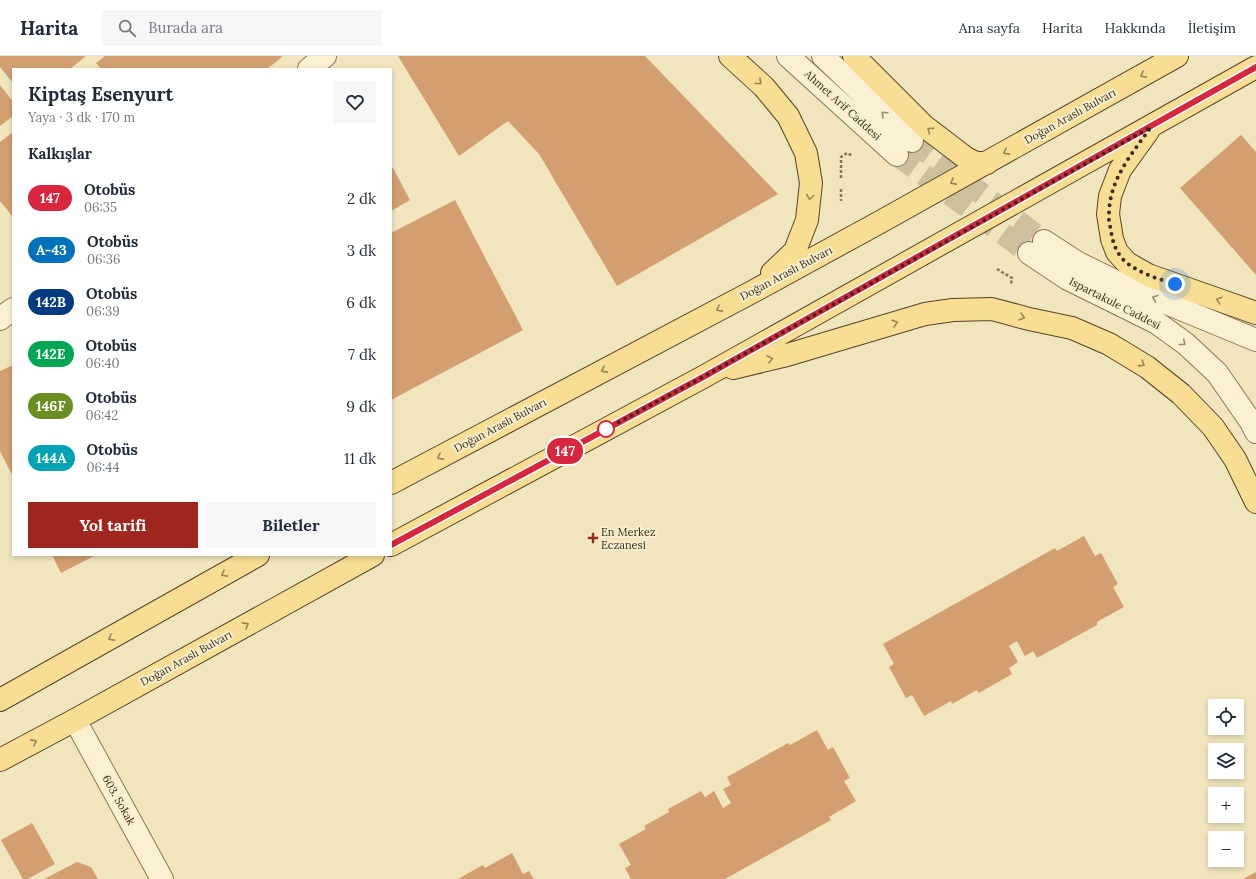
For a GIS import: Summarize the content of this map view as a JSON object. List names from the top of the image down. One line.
{"streets":{"main road":["Doğan Araslı Bulvarı"],"street":["Ahmet Arif Caddesi","Ispartakule Caddesi","603. Sokak"]},"crossings":[["Doğan Araslı Bulvarı","603. Sokak"]],"places":{"health":["En Merkez Eczanesi"]},"lines":["bus line 147"],"page":{"header":"Harita","search":"Burada ara","nav":["Ana sayfa","Harita","Hakkında","İletişim"],"on_map":"147","heading":[["Kiptaş Esenyurt","Yaya · 3 dk · 170 m"],"Kalkışlar"],"list":[{"mark":"147","name":"Otobüs","note":"06:35","value":"2 dk"},{"mark":"A-43","name":"Otobüs","note":"06:36","value":"3 dk"},{"mark":"142B","name":"Otobüs","note":"06:39","value":"6 dk"},{"mark":"142E","name":"Otobüs","note":"06:40","value":"7 dk"},{"mark":"146F","name":"Otobüs","note":"06:42","value":"9 dk"},{"mark":"144A","name":"Otobüs","note":"06:44","value":"11 dk"}],"buttons":["Yol tarifi","Biletler"],"map_buttons":["+","−"]}}
